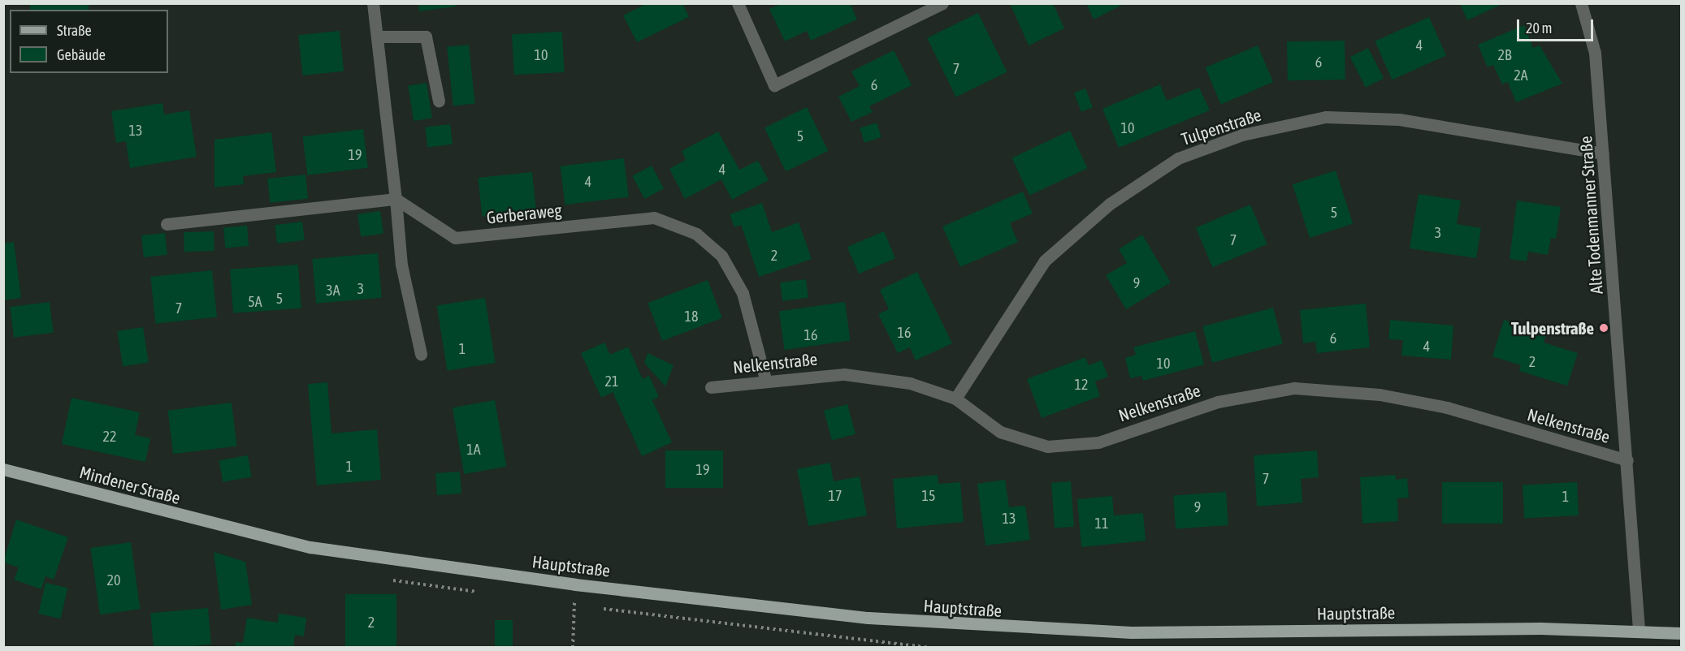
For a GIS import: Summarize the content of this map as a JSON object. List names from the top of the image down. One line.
{"streets":{"main road":["Mindener Straße","Hauptstraße"],"street":["Tulpenstraße","Gerberaweg","Alte Todenmanner Straße","Nelkenstraße"]},"crossings":[["Tulpenstraße","Alte Todenmanner Straße"],["Tulpenstraße","Nelkenstraße"],["Gerberaweg","Nelkenstraße"],["Alte Todenmanner Straße","Nelkenstraße"],["Alte Todenmanner Straße","Hauptstraße"],["Mindener Straße","Hauptstraße"]],"places":["Tulpenstraße"],"house_numbers":["4","10","2B","6","7","2A","6","10","13","5","19","4","4","5","3","7","2","9","3","3A","5","5A","7","18","16","16","6","4","1","2","10","21","12","22","1A","1","19","7","17","15","1","9","13","11","20","2"],"legend":["Straße","Gebäude"],"scale_bar":"20 m"}
